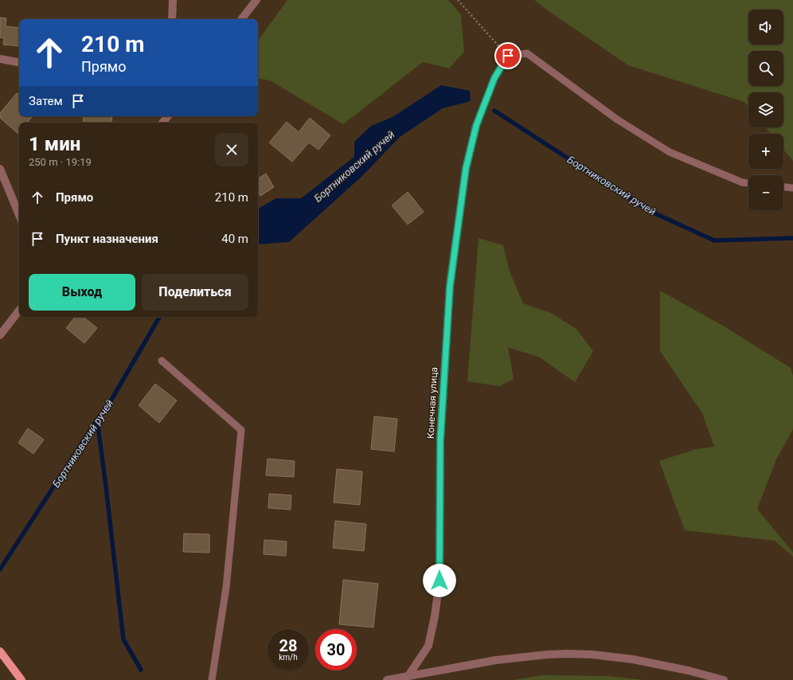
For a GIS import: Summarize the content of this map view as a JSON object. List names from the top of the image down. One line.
{"streets":{"street":["Конечная улица"]},"water":["Бортниковский ручей"],"page":{"map_buttons":["+","−"],"turn":["210 m","Прямо"],"then":"Затем","heading":["1 мин","250 m · 19:19"],"list":[{"name":"Прямо","value":"210 m"},{"name":"Пункт назначения","value":"40 m"}],"buttons":["Выход","Поделиться"],"speed":"28 km/h","limit":"30"}}
